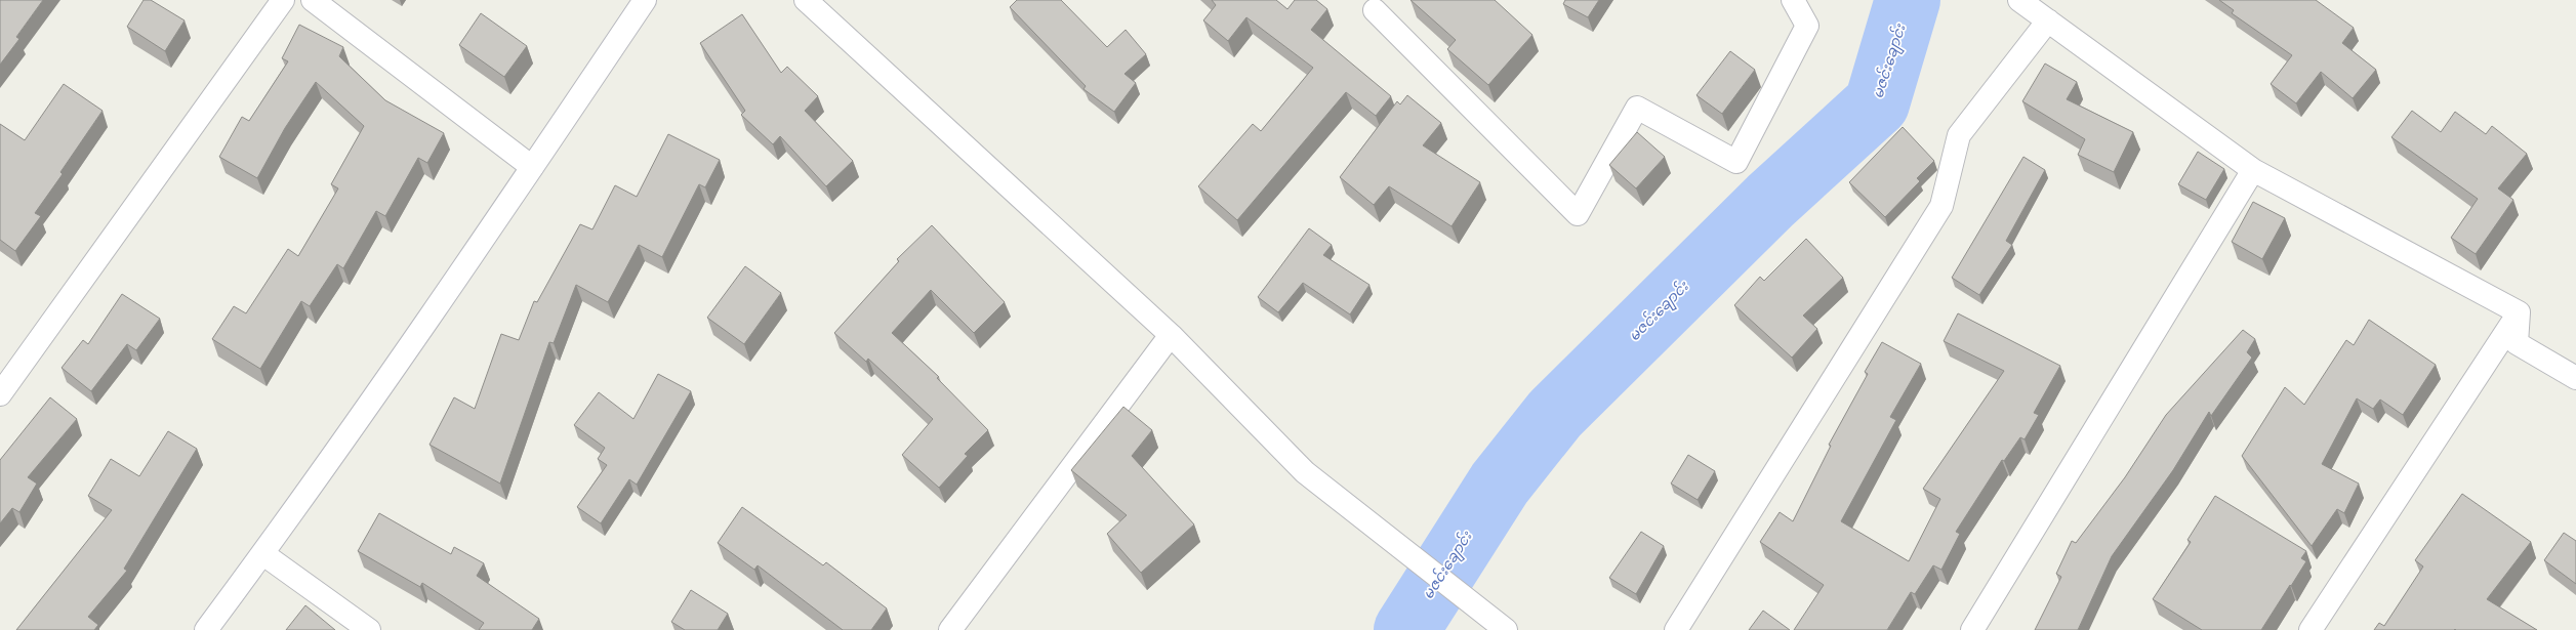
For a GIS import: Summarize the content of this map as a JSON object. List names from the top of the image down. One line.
{"water":["မဇင်းချောင်း"]}
